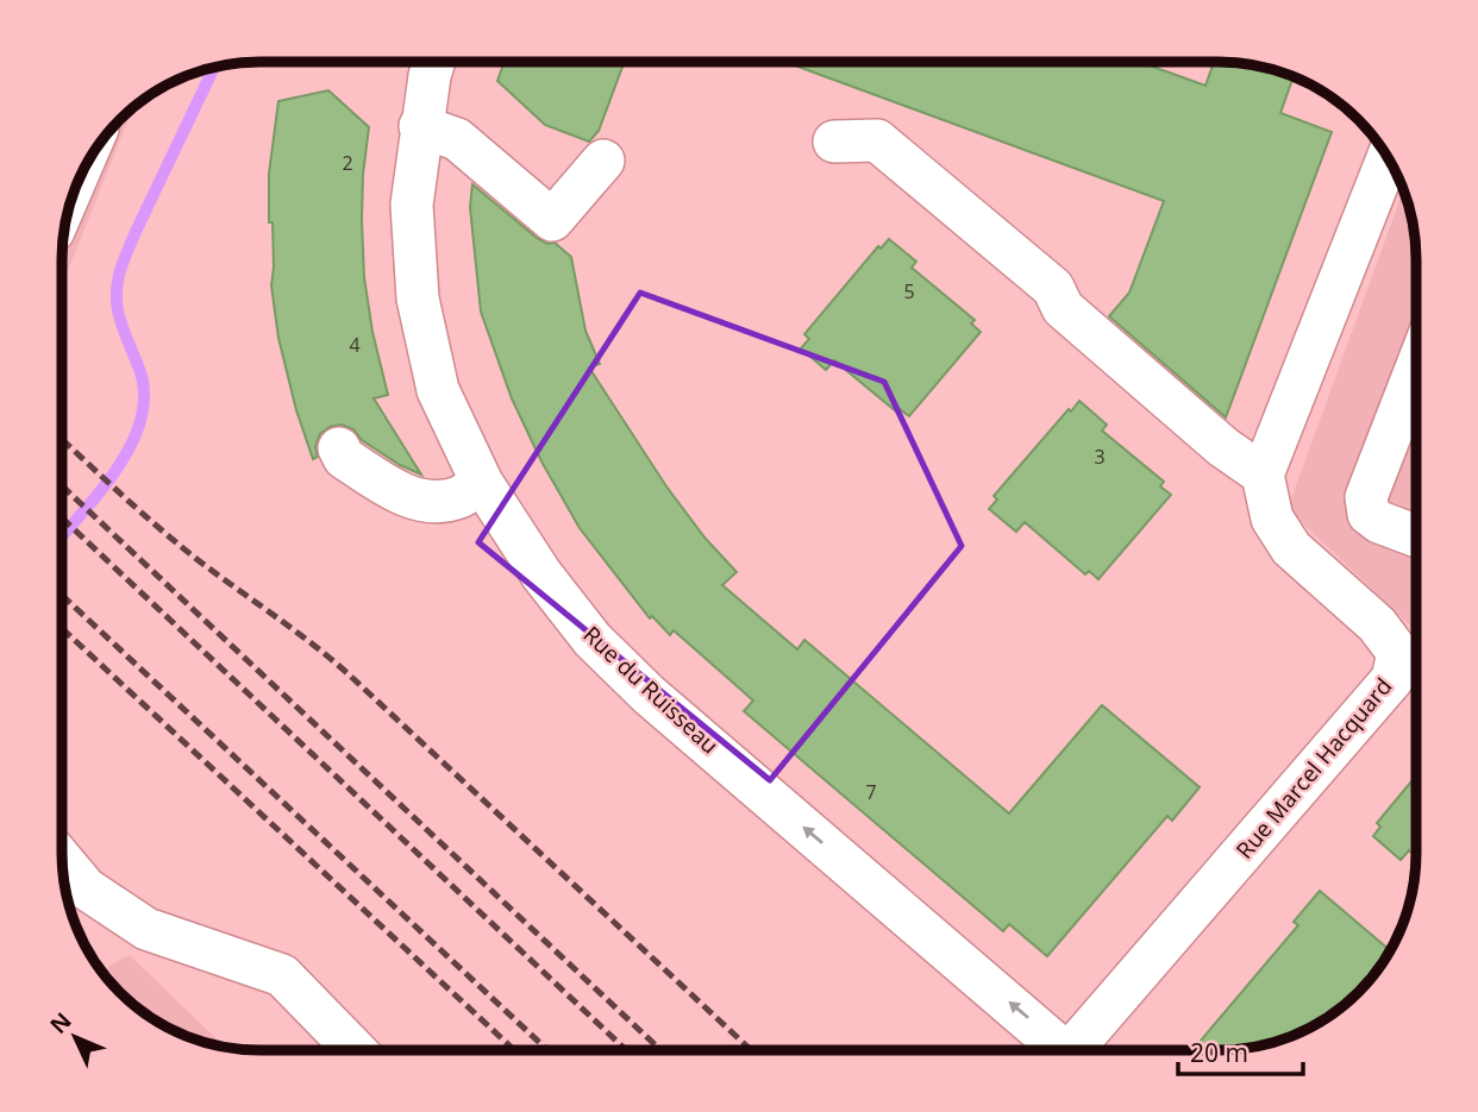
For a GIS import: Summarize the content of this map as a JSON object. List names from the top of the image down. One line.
{"streets":{"street":["Rue du Ruisseau","Rue Marcel Hacquard"]},"one_way":["Rue du Ruisseau"],"house_numbers":["2","5","4","3","7"],"scale_bar":"20 m","north":"top left"}
